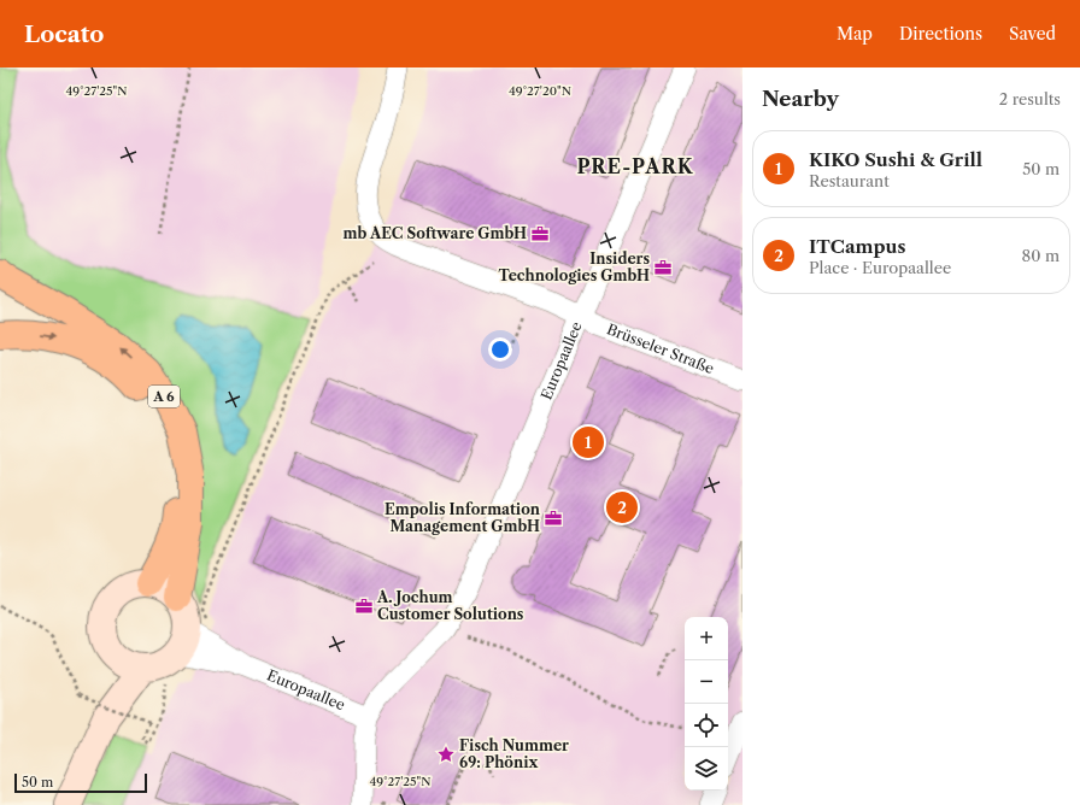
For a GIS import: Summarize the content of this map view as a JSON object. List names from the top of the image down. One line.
{"streets":{"highway":["A 6"],"street":["Brüsseler Straße","Europaallee"]},"crossings":[["Brüsseler Straße","Europaallee"],["Europaallee","A 6"]],"districts":["PRE-PARK"],"places":{"office":["mb AEC Software GmbH","Insiders Technologies GmbH","Empolis Information Management GmbH","A. Jochum Customer Solutions"],"place":["Fisch Nummer 69: Phönix"]},"scale_bar":"50 m","page":{"header":"Locato","nav":["Map","Directions","Saved"],"heading":["Nearby","2 results"],"list":[{"mark":"1","name":"KIKO Sushi & Grill","note":"Restaurant","value":"50 m"},{"mark":"2","name":"ITCampus","note":"Place · Europaallee","value":"80 m"}],"pins":["1","2"],"map_buttons":["+","−"],"scale":"50 m"},"coordinates":["49°27'25\"N","49°27'20\"N"]}
